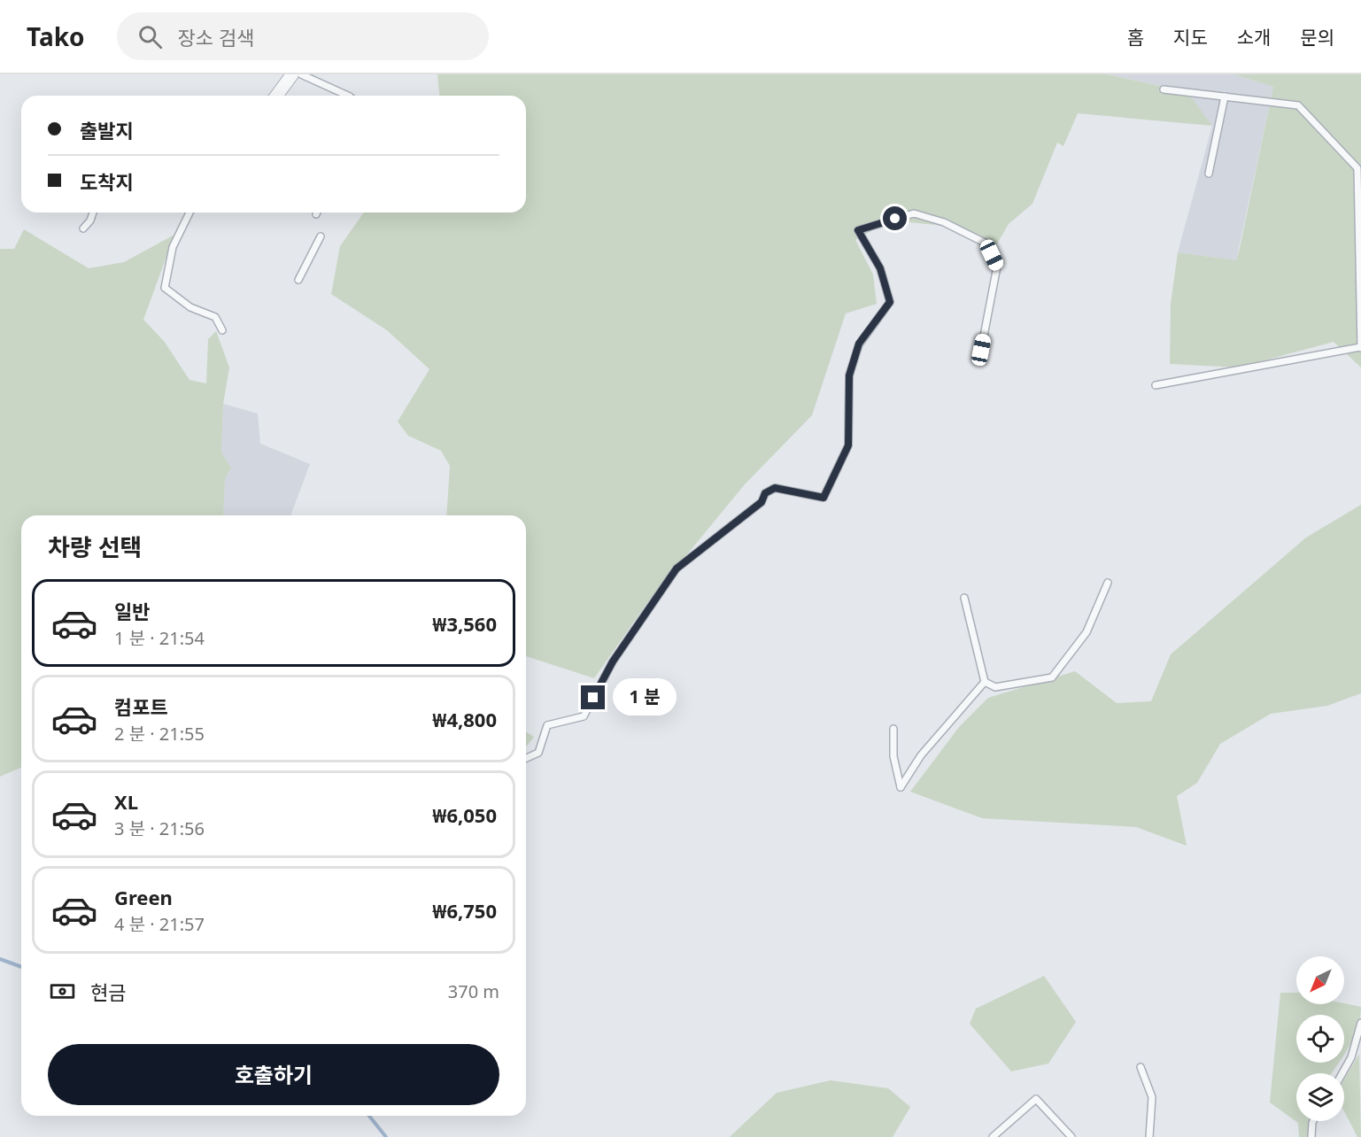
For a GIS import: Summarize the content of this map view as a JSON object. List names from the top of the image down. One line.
{"north":"bottom left","page":{"header":"Tako","search":"장소 검색","nav":["홈","지도","소개","문의"],"banner":["출발지","도착지"],"heading":"차량 선택","list":[{"name":"일반","note":"1 분 · 21:54","value":"₩3,560"},{"name":"컴포트","note":"2 분 · 21:55","value":"₩4,800"},{"name":"XL","note":"3 분 · 21:56","value":"₩6,050"},{"name":"Green","note":"4 분 · 21:57","value":"₩6,750"}],"bubble":"1 분","pay":["현금","370 m"],"buttons":"호출하기"}}
